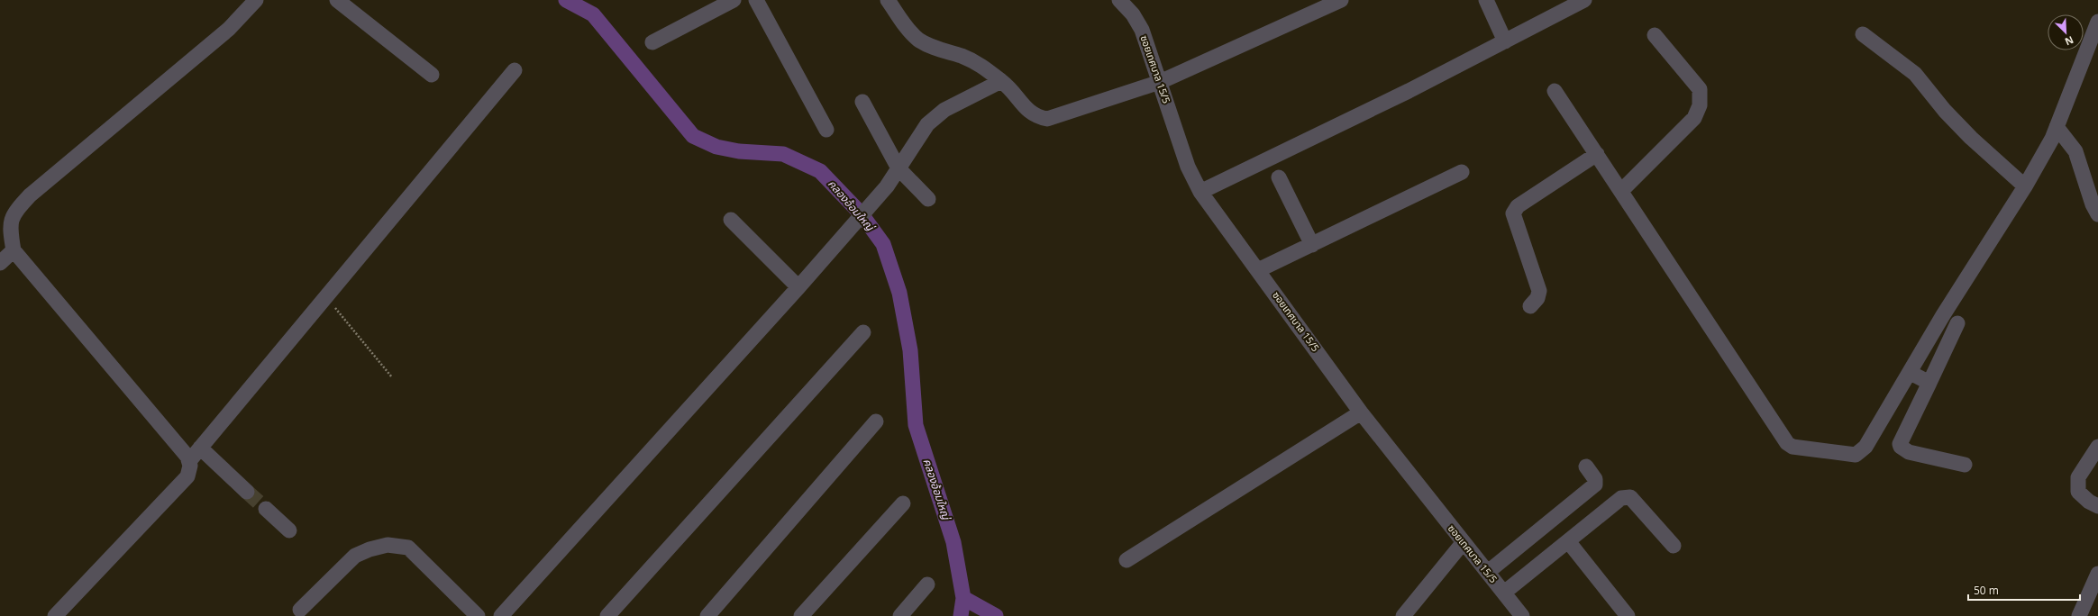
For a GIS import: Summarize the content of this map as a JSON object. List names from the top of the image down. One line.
{"streets":{"street":["ซอยเทศบาล 15/5"]},"water":["คลองอ้อมใหญ่"],"scale_bar":"50 m","north":"bottom right"}
